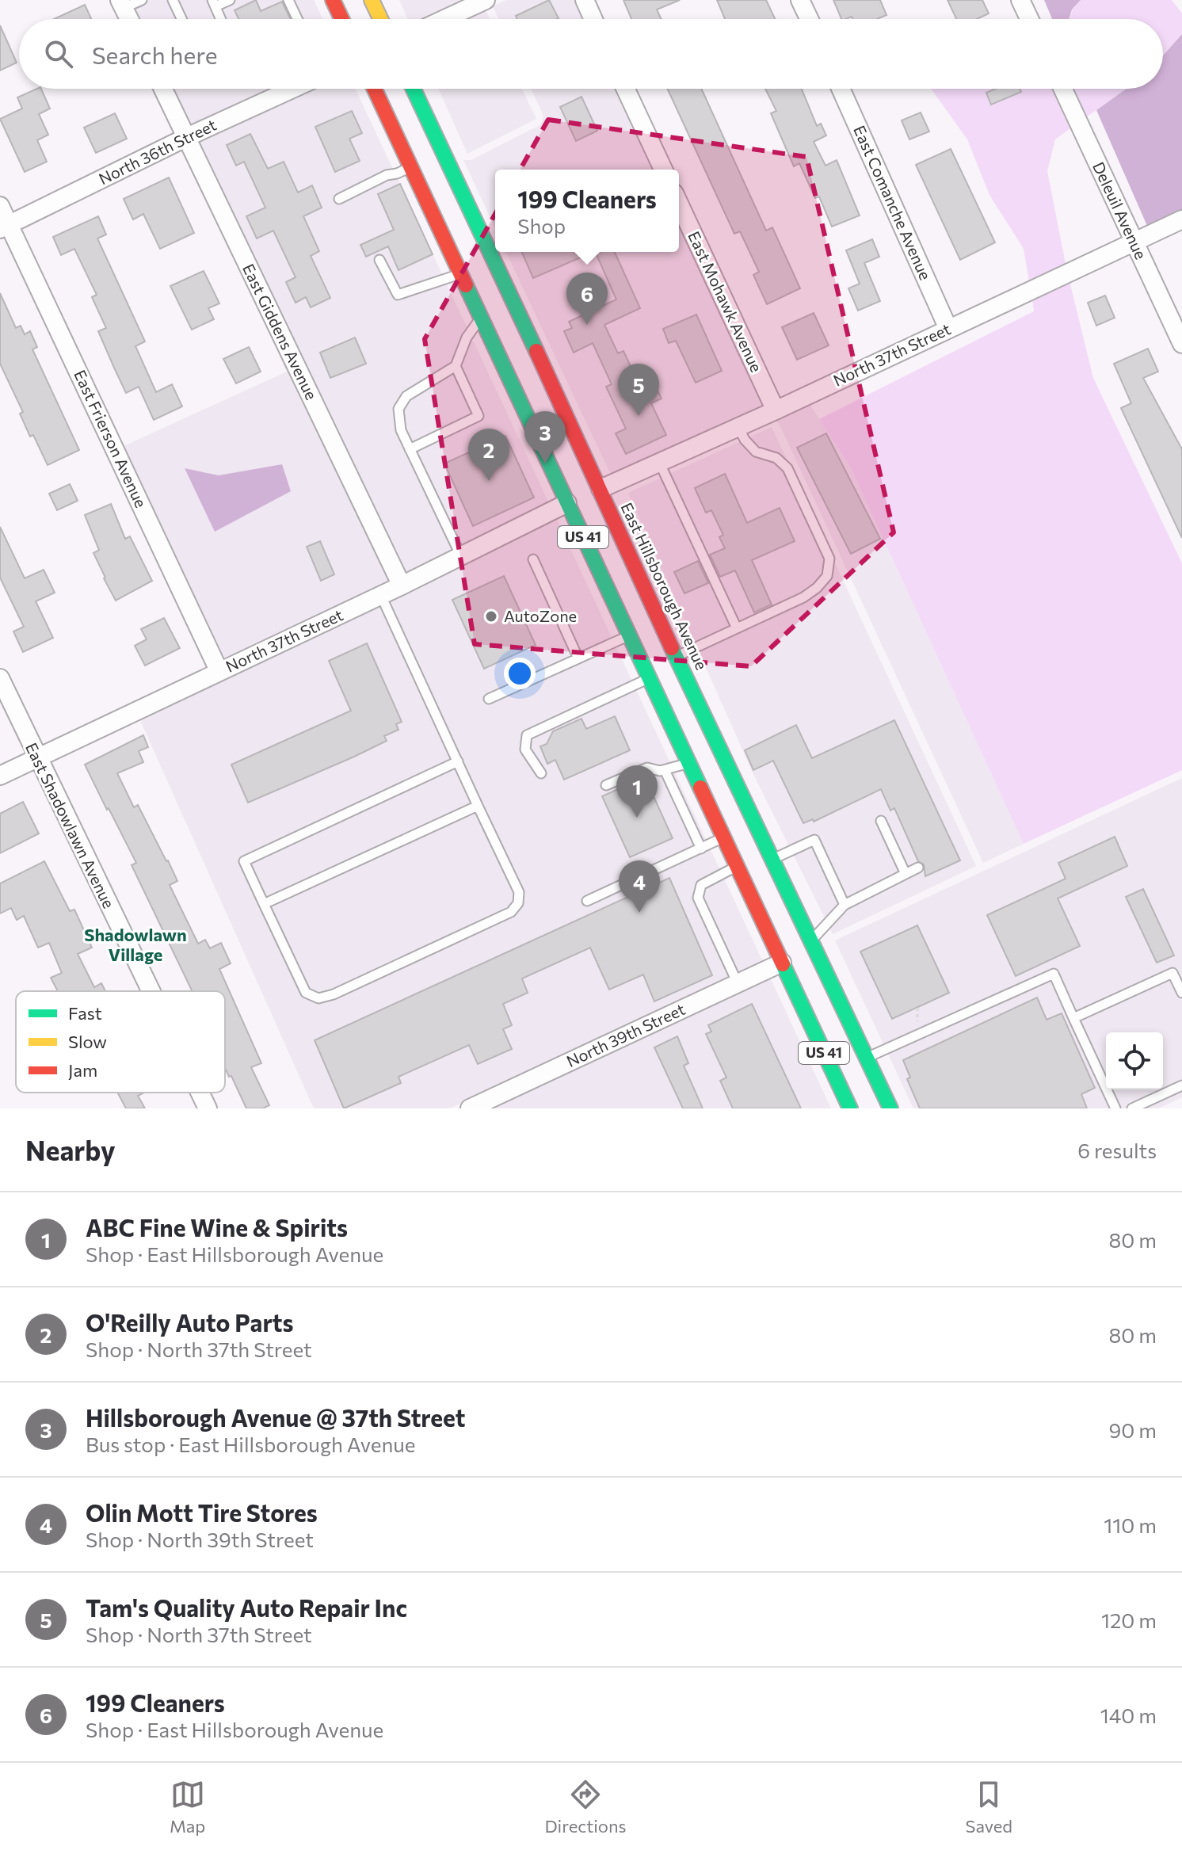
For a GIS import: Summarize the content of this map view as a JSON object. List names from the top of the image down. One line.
{"streets":{"main road":["US 41","East Hillsborough Avenue"],"street":["North 36th Street","East Comanche Avenue","Deleuil Avenue","East Mohawk Avenue","East Giddens Avenue","North 37th Street","East Frierson Avenue","East Shadowlawn Avenue","North 39th Street"]},"crossings":[["North 36th Street","East Giddens Avenue"],["North 36th Street","East Frierson Avenue"],["East Comanche Avenue","North 37th Street"],["Deleuil Avenue","North 37th Street"],["East Mohawk Avenue","North 37th Street"],["East Giddens Avenue","North 37th Street"],["North 37th Street","East Frierson Avenue"],["North 37th Street","US 41"],["North 37th Street","East Hillsborough Avenue"],["North 37th Street","East Shadowlawn Avenue"],["US 41","North 39th Street"]],"districts":["Shadowlawn Village"],"places":["AutoZone"],"legend":["Fast","Slow","Jam"],"page":{"search":"Search here","popup":["199 Cleaners","Shop"],"pins":["6","5","3","2","1","4"],"heading":["Nearby","6 results"],"list":[{"mark":"1","name":"ABC Fine Wine & Spirits","note":"Shop · East Hillsborough Avenue","value":"80 m"},{"mark":"2","name":"O'Reilly Auto Parts","note":"Shop · North 37th Street","value":"80 m"},{"mark":"3","name":"Hillsborough Avenue @ 37th Street","note":"Bus stop · East Hillsborough Avenue","value":"90 m"},{"mark":"4","name":"Olin Mott Tire Stores","note":"Shop · North 39th Street","value":"110 m"},{"mark":"5","name":"Tam's Quality Auto Repair Inc","note":"Shop · North 37th Street","value":"120 m"},{"mark":"6","name":"199 Cleaners","note":"Shop · East Hillsborough Avenue","value":"140 m"}],"nav":["Map","Directions","Saved"]}}
